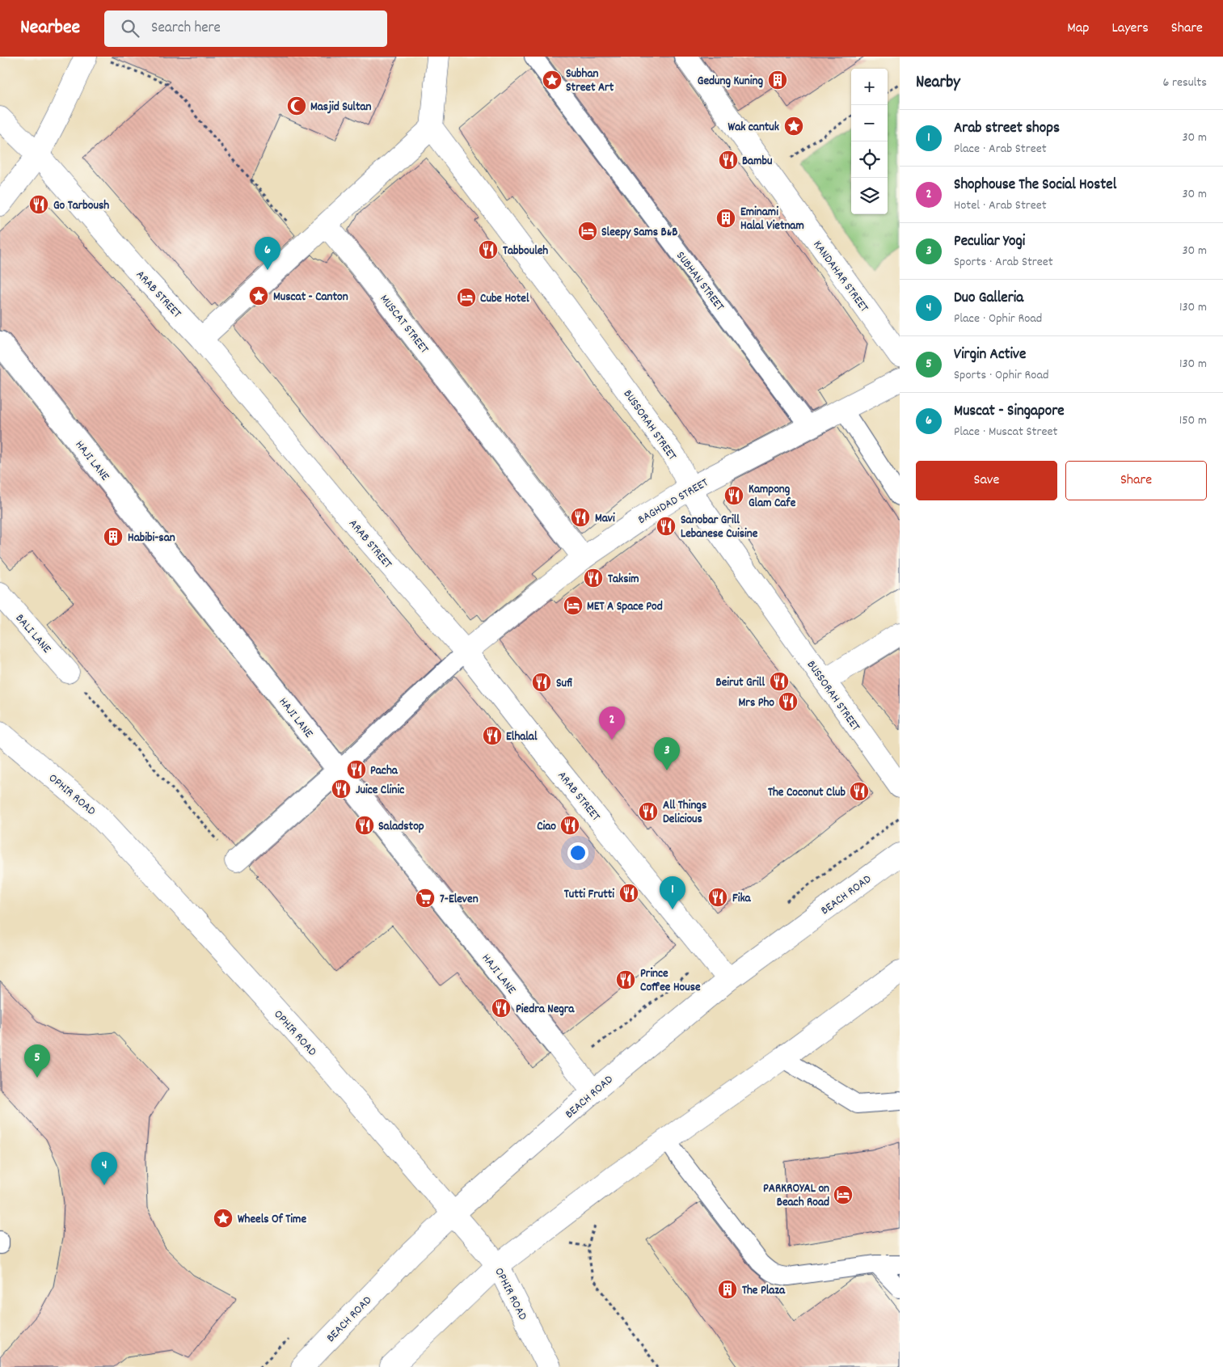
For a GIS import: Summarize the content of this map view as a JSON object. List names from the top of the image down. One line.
{"streets":{"main road":["KANDAHAR STREET","ARAB STREET","MUSCAT STREET","BUSSORAH STREET","HAJI LANE","BAGHDAD STREET","BALI LANE","OPHIR ROAD","BEACH ROAD"],"lane":["SUBHAN STREET"]},"crossings":[["SUBHAN STREET","BAGHDAD STREET"],["ARAB STREET","BAGHDAD STREET"],["ARAB STREET","BEACH ROAD"],["MUSCAT STREET","BAGHDAD STREET"],["BUSSORAH STREET","BAGHDAD STREET"],["HAJI LANE","BEACH ROAD"],["OPHIR ROAD","BEACH ROAD"]],"places":{"place":["Subhan Street Art","Wak cantuk","Muscat - Canton","Wheels Of Time"],"building":["Gedung Kuning","Eminami Halal Vietnam","Habibi-san","The Plaza"],"mosque":["Masjid Sultan"],"restaurant":["Bambu","Go Tarboush","Tabbouleh","Kampong Glam Cafe","Mavi","Sanobar Grill Lebanese Cuisine","Taksim","Beirut Grill","Sufi","Mrs Pho","Elhalal","Pacha","Juice Clinic","The Coconut Club","All Things Delicious","Saladstop","Ciao","Tutti Frutti","Fika","Prince Coffee House","Piedra Negra"],"hotel":["Sleepy Sams B&B","Cube Hotel","MET A Space Pod","PARKROYAL on Beach Road"],"supermarket":["7-Eleven"]},"page":{"header":"Nearbee","search":"Search here","nav":["Map","Layers","Share"],"heading":["Nearby","6 results"],"map_buttons":["+","−"],"list":[{"mark":"1","name":"Arab street shops","note":"Place · Arab Street","value":"30 m"},{"mark":"2","name":"Shophouse The Social Hostel","note":"Hotel · Arab Street","value":"30 m"},{"mark":"3","name":"Peculiar Yogi","note":"Sports · Arab Street","value":"30 m"},{"mark":"4","name":"Duo Galleria","note":"Place · Ophir Road","value":"130 m"},{"mark":"5","name":"Virgin Active","note":"Sports · Ophir Road","value":"130 m"},{"mark":"6","name":"Muscat - Singapore","note":"Place · Muscat Street","value":"150 m"}],"pins":["6","2","3","1","5","4"],"buttons":["Save","Share"]}}
